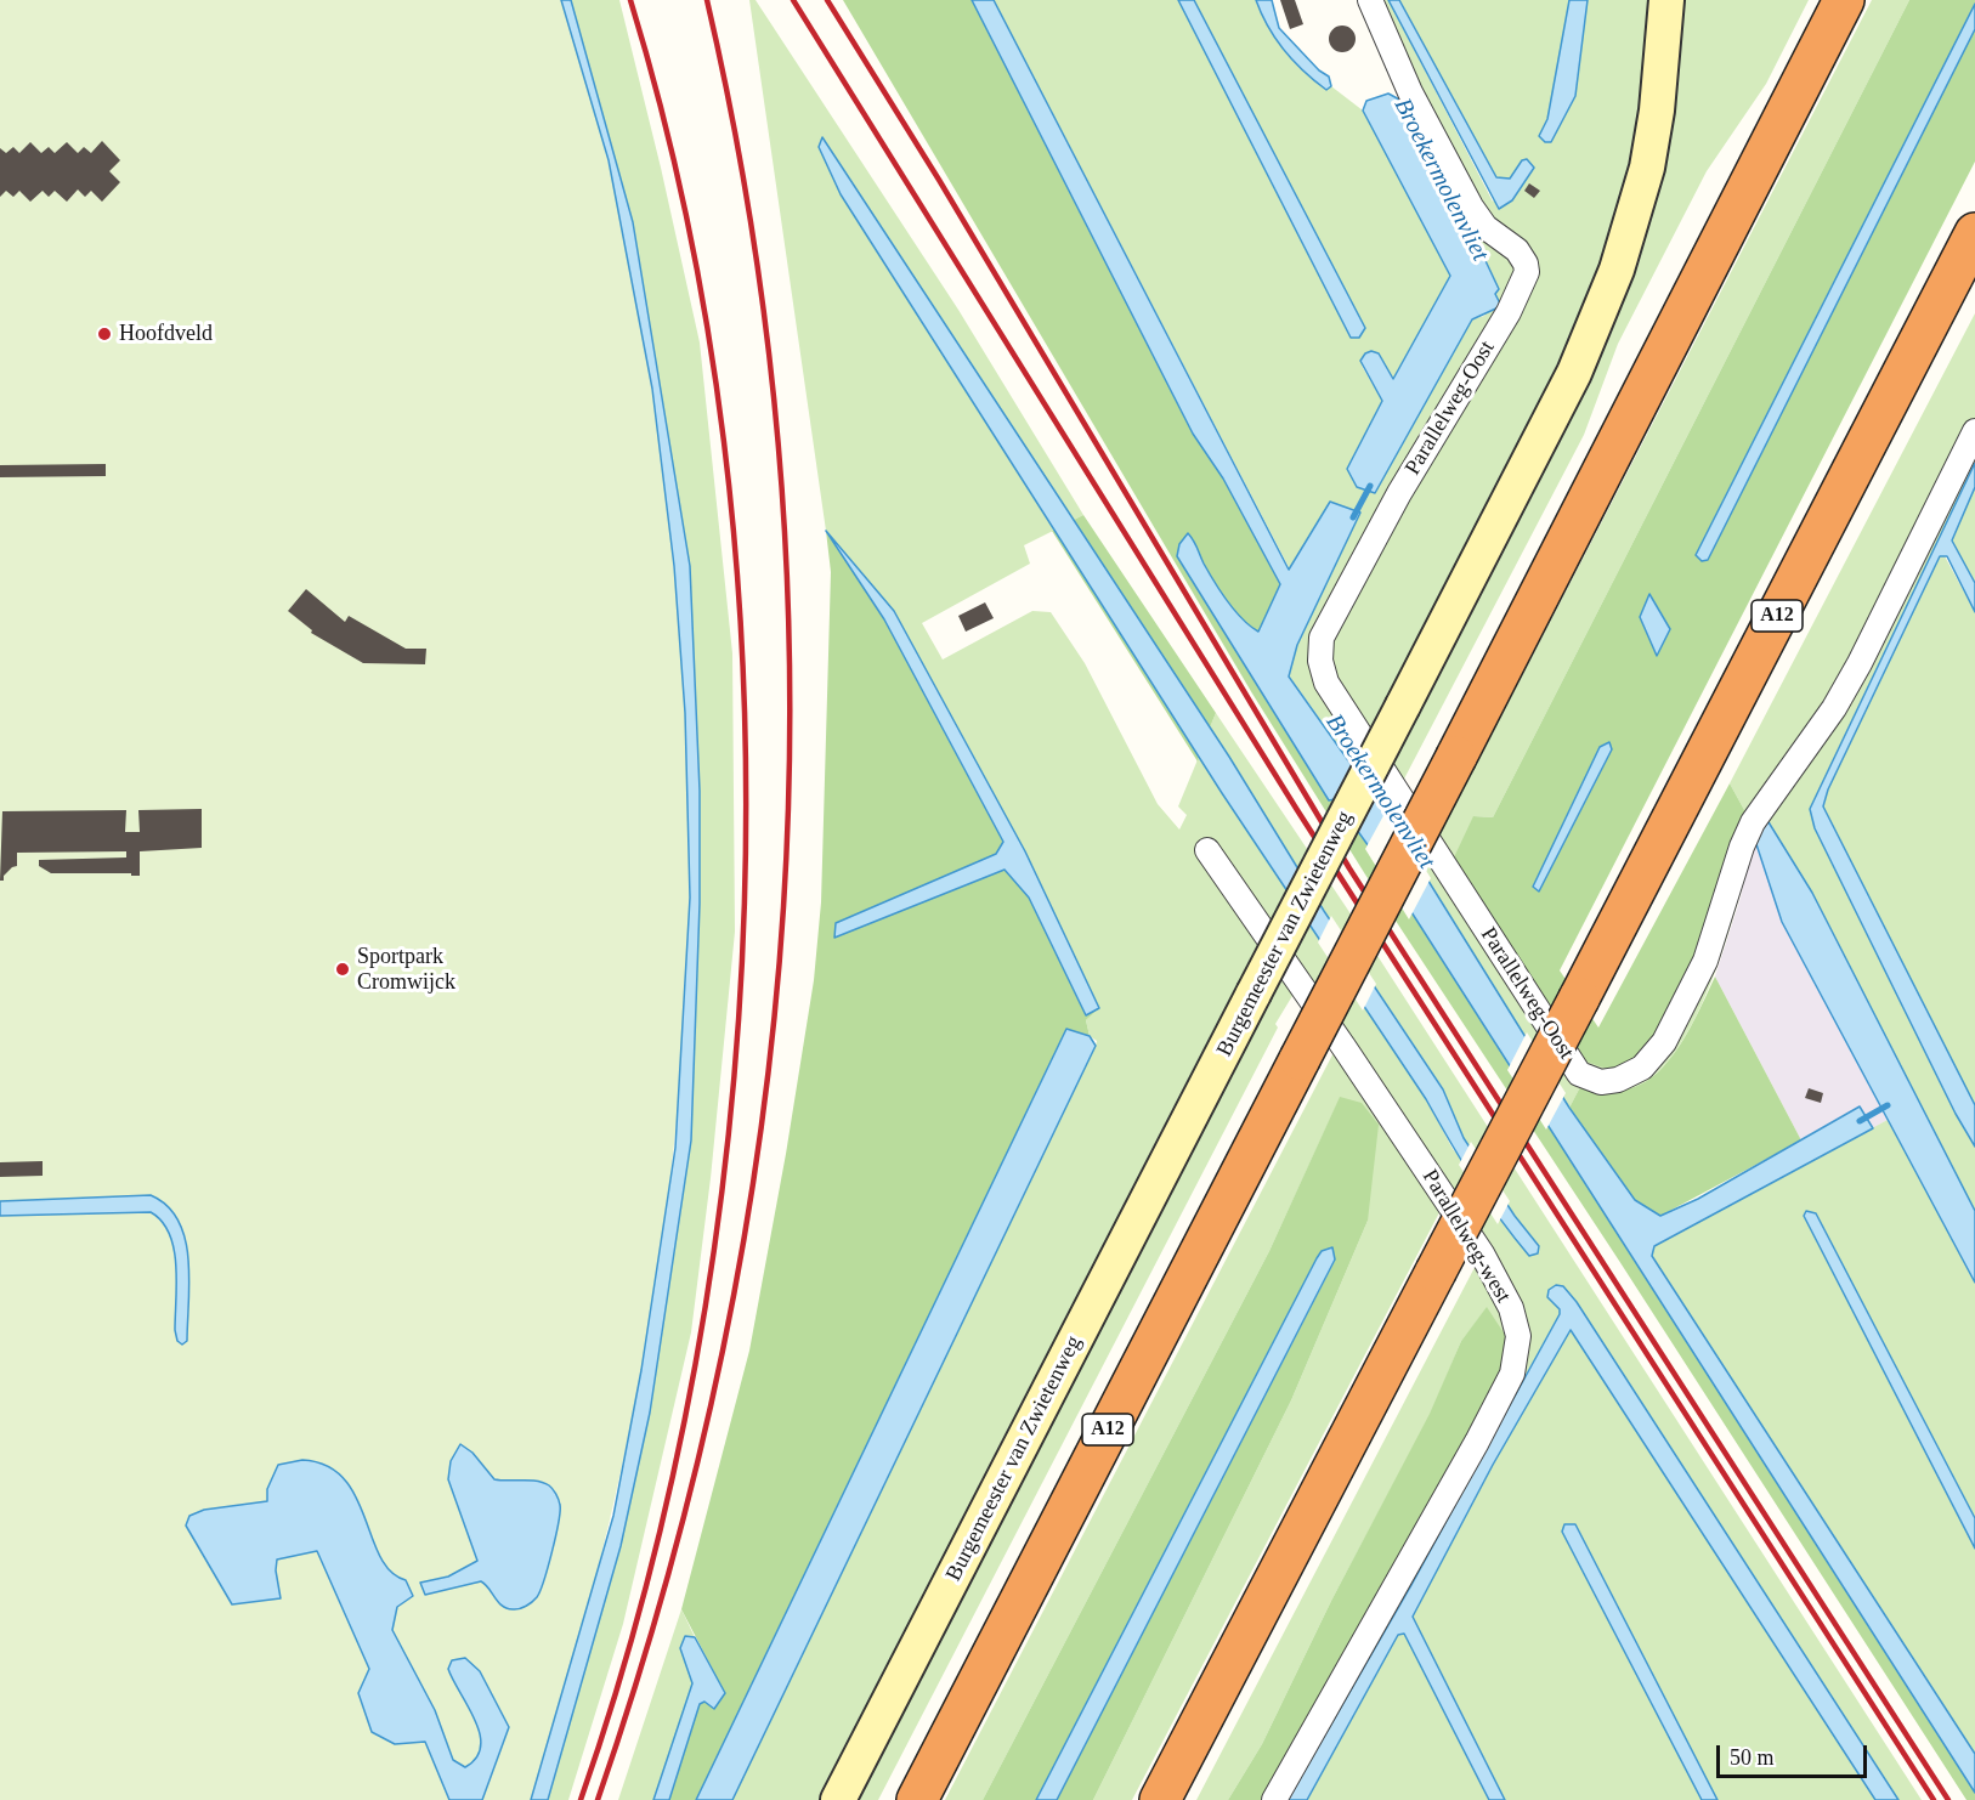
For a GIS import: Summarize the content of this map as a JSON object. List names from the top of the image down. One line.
{"streets":{"highway":["A12"],"main road":["Burgemeester van Zwietenweg"],"street":["Parallelweg-Oost","Parallelweg-west"]},"water":["Broekermolenvliet"],"places":["Hoofdveld","Sportpark Cromwijck"],"scale_bar":"50 m"}
